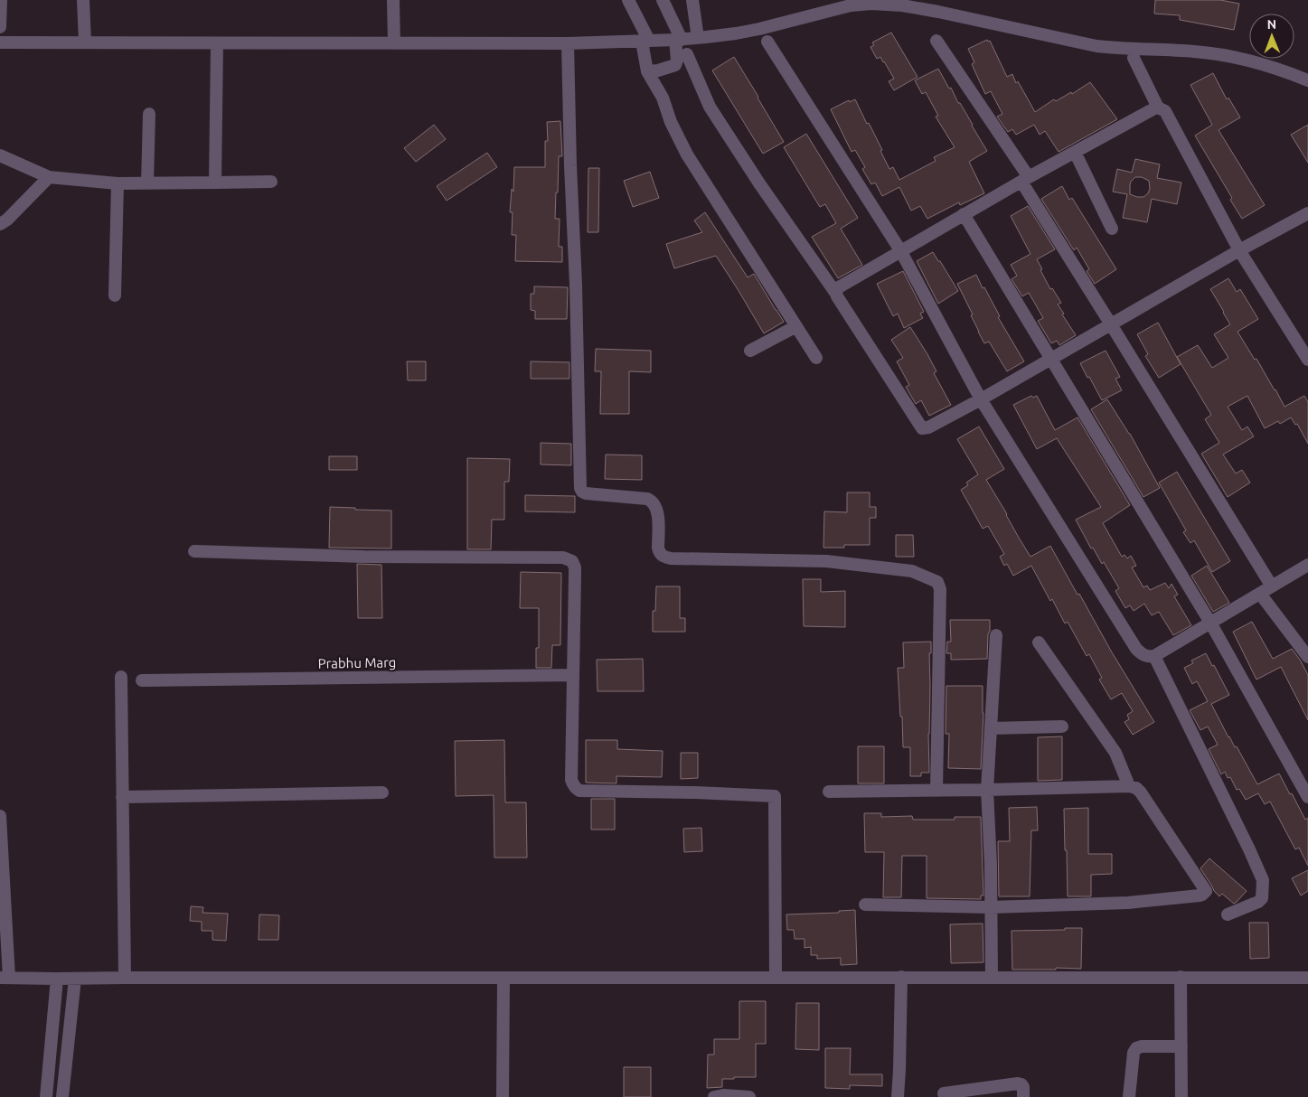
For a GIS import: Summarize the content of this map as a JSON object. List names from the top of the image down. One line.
{"streets":{"street":["Prabhu Marg"]},"north":"top"}
